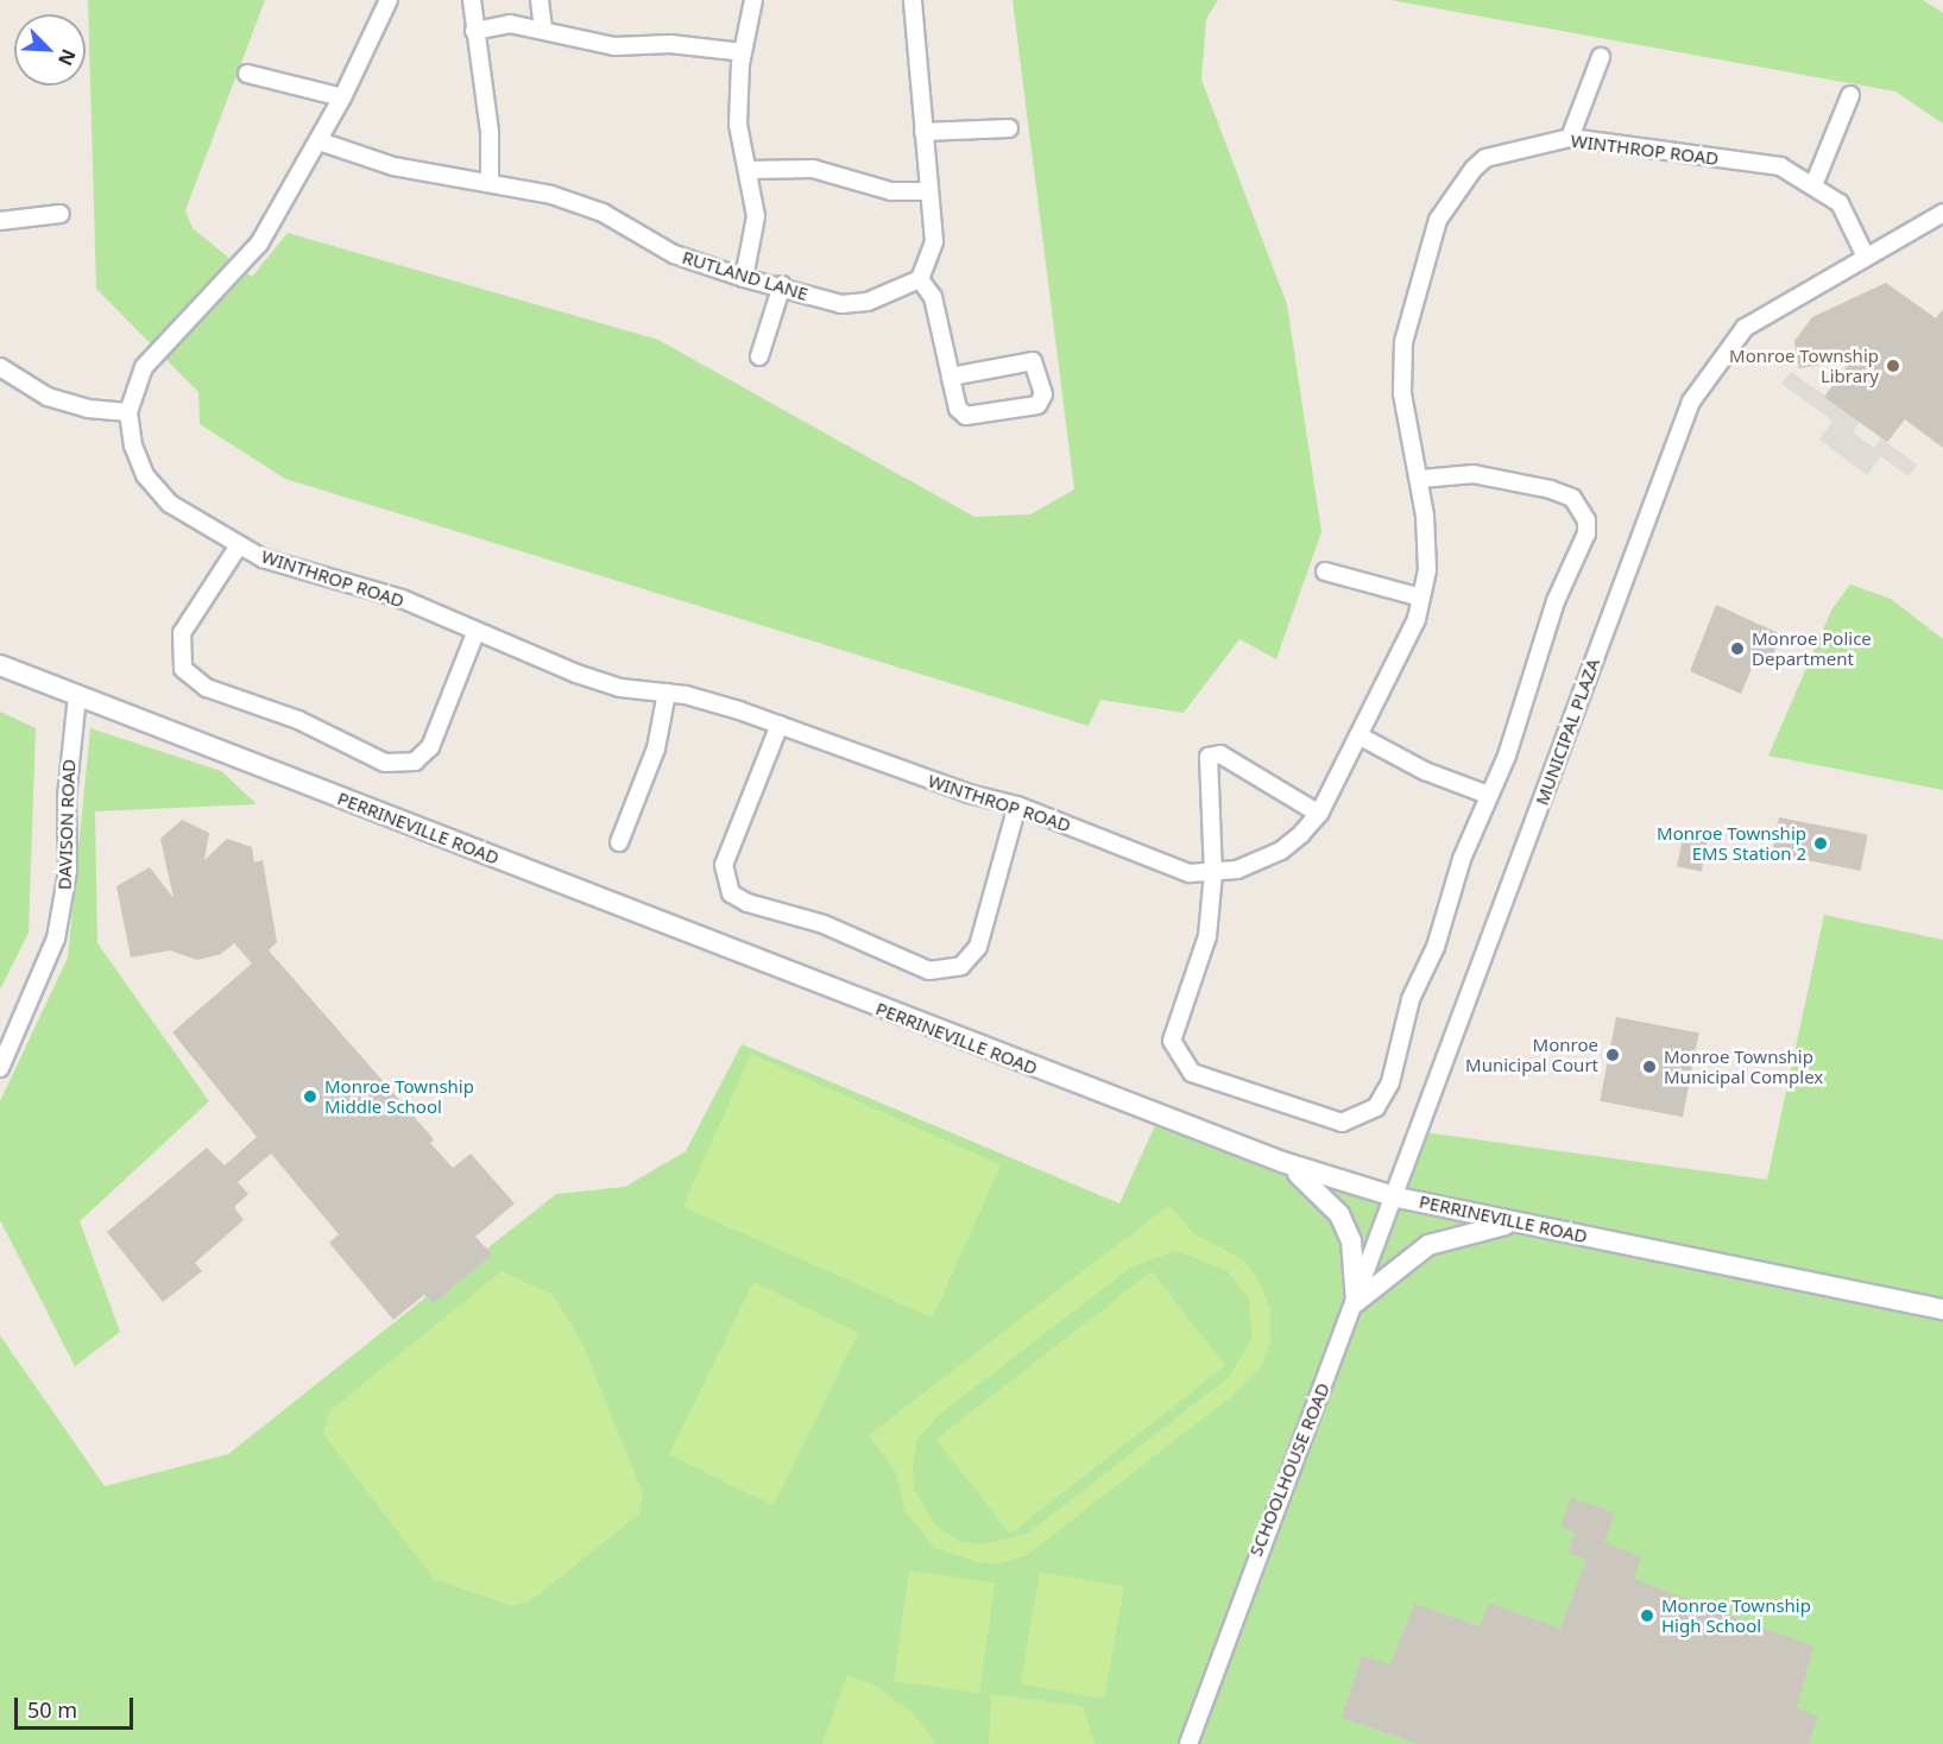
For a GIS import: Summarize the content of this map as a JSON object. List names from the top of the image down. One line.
{"streets":{"street":["WINTHROP ROAD","RUTLAND LANE","MUNICIPAL PLAZA","DAVISON ROAD","PERRINEVILLE ROAD","SCHOOLHOUSE ROAD"]},"crossings":[["WINTHROP ROAD","MUNICIPAL PLAZA"],["MUNICIPAL PLAZA","PERRINEVILLE ROAD"],["MUNICIPAL PLAZA","SCHOOLHOUSE ROAD"],["DAVISON ROAD","PERRINEVILLE ROAD"],["PERRINEVILLE ROAD","SCHOOLHOUSE ROAD"]],"places":["Monroe Township Library","Monroe Police Department","Monroe Township EMS Station 2","Monroe Municipal Court","Monroe Township Municipal Complex","Monroe Township Middle School","Monroe Township High School"],"scale_bar":"50 m","north":"bottom right"}
